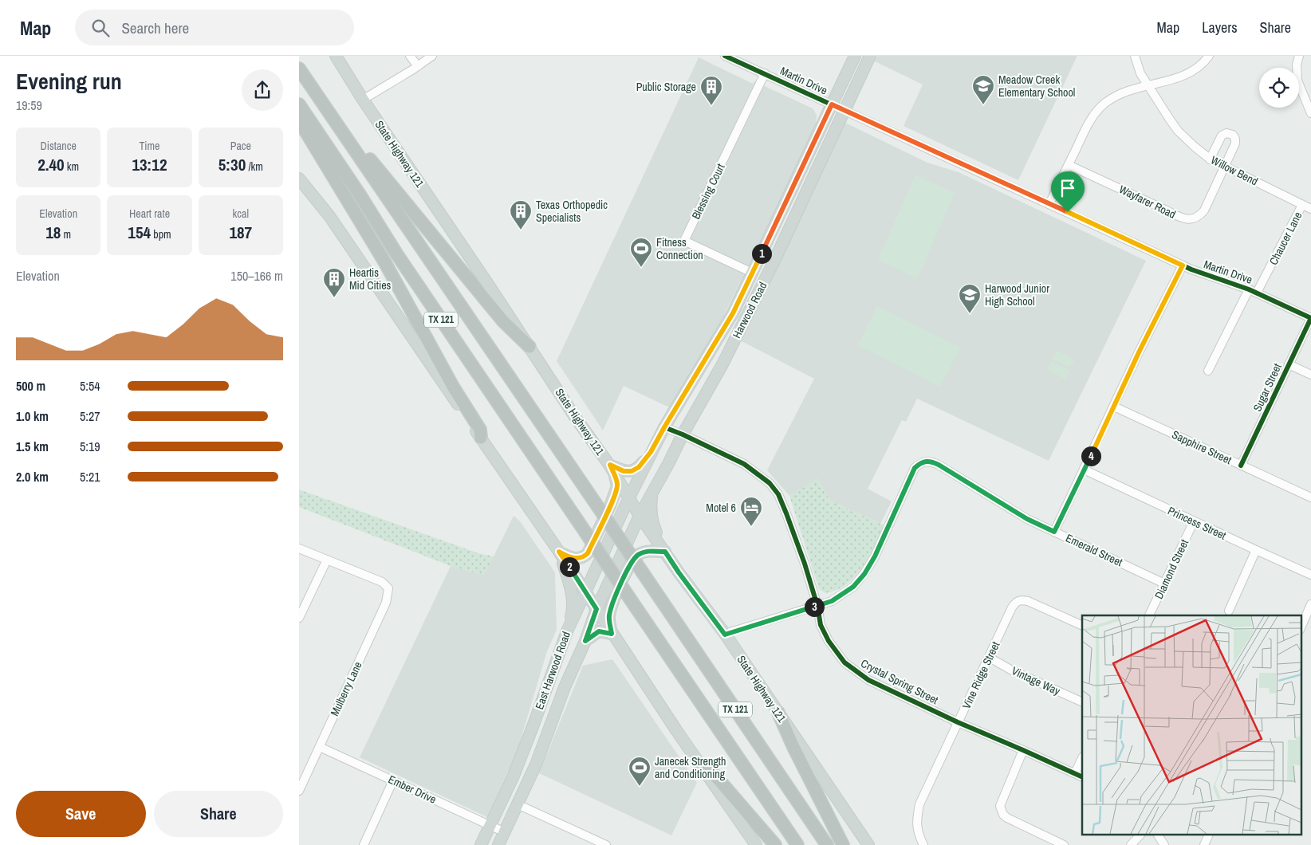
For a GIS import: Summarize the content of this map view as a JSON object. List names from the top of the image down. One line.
{"streets":{"highway":["TX 121"],"main road":["State Highway 121","Harwood Road","East Harwood Road"],"street":["Martin Drive","Willow Bend","Blessing Court","Wayfarer Road","Chaucer Lane","Sugar Street","Sapphire Street","Princess Street","Emerald Street","Diamond Street","Vine Ridge Street","Vintage Way","Crystal Spring Street","Mulberry Lane","Ember Drive"]},"crossings":[["Martin Drive","Blessing Court"],["Martin Drive","Chaucer Lane"],["Martin Drive","Harwood Road"],["Martin Drive","Sugar Street"],["State Highway 121","Harwood Road"],["State Highway 121","East Harwood Road"],["Willow Bend","Wayfarer Road"],["Willow Bend","Chaucer Lane"],["Blessing Court","Harwood Road"],["Harwood Road","East Harwood Road"],["Harwood Road","Crystal Spring Street"],["Sugar Street","Sapphire Street"],["Princess Street","Diamond Street"],["Emerald Street","Diamond Street"],["Emerald Street","Crystal Spring Street"],["East Harwood Road","Ember Drive"],["Vine Ridge Street","Vintage Way"],["Vine Ridge Street","Crystal Spring Street"],["Mulberry Lane","Ember Drive"]],"places":{"school or university":["Meadow Creek Elementary School","Harwood Junior High School"],"building":["Public Storage","Texas Orthopedic Specialists","Heartis Mid Cities"],"sports":["Fitness Connection","Janecek Strength and Conditioning"],"hotel":["Motel 6"]},"page":{"header":"Map","search":"Search here","nav":["Map","Layers","Share"],"heading":["Evening run","19:59"],"stats":[["Distance","2.40 km"],["Time","13:12"],["Pace","5:30 /km"],["Elevation","18 m"],["Heart rate","154 bpm"],["kcal","187"]],"pins":["1","4","2","3"],"chart":["Elevation","150–166 m"],"list":[{"name":"500 m","note":"5:54"},{"name":"1.0 km","note":"5:27"},{"name":"1.5 km","note":"5:19"},{"name":"2.0 km","note":"5:21"}],"buttons":["Save","Share"]}}
